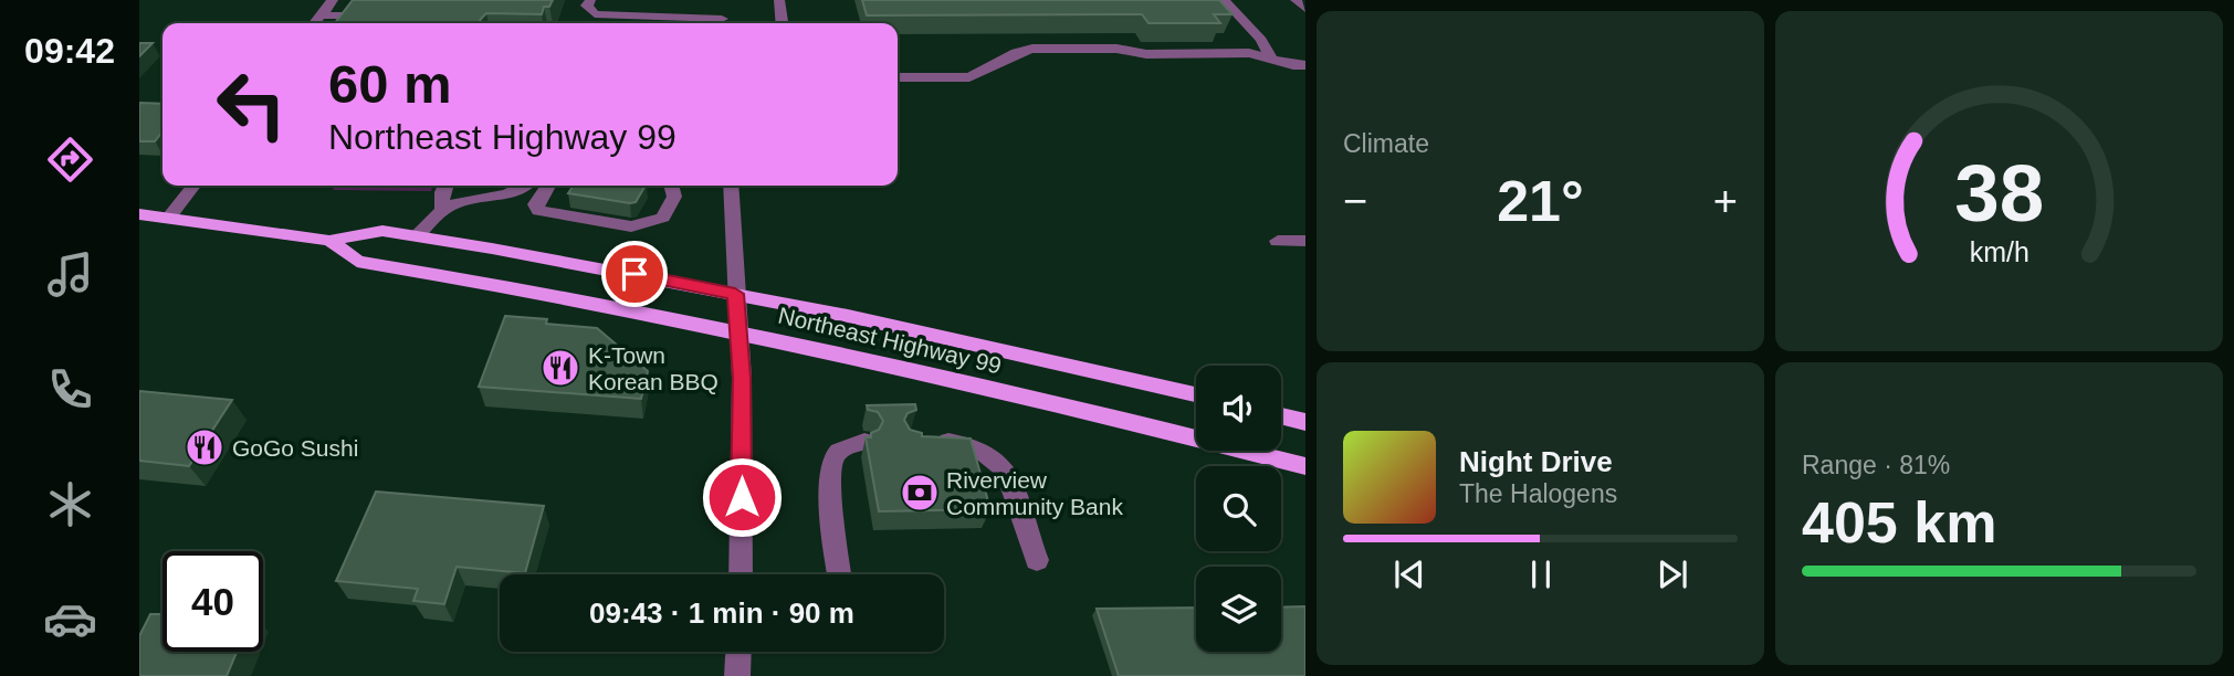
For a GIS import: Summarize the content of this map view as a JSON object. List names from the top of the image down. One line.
{"streets":{"main road":["Northeast Highway 99"]},"places":{"restaurant":["K-Town Korean BBQ","GoGo Sushi"],"bank":["Riverview Community Bank"]},"page":{"tabs":"09:42","tile":["Climate",["Range · 81%","405 km"]],"turn":["60 m","Northeast Highway 99"],"heat":["−","21°","+"],"song":["Night Drive","The Halogens"],"limit":"40","trip":"09:43 · 1 min · 90 m","gauge":["38","km/h"]}}
